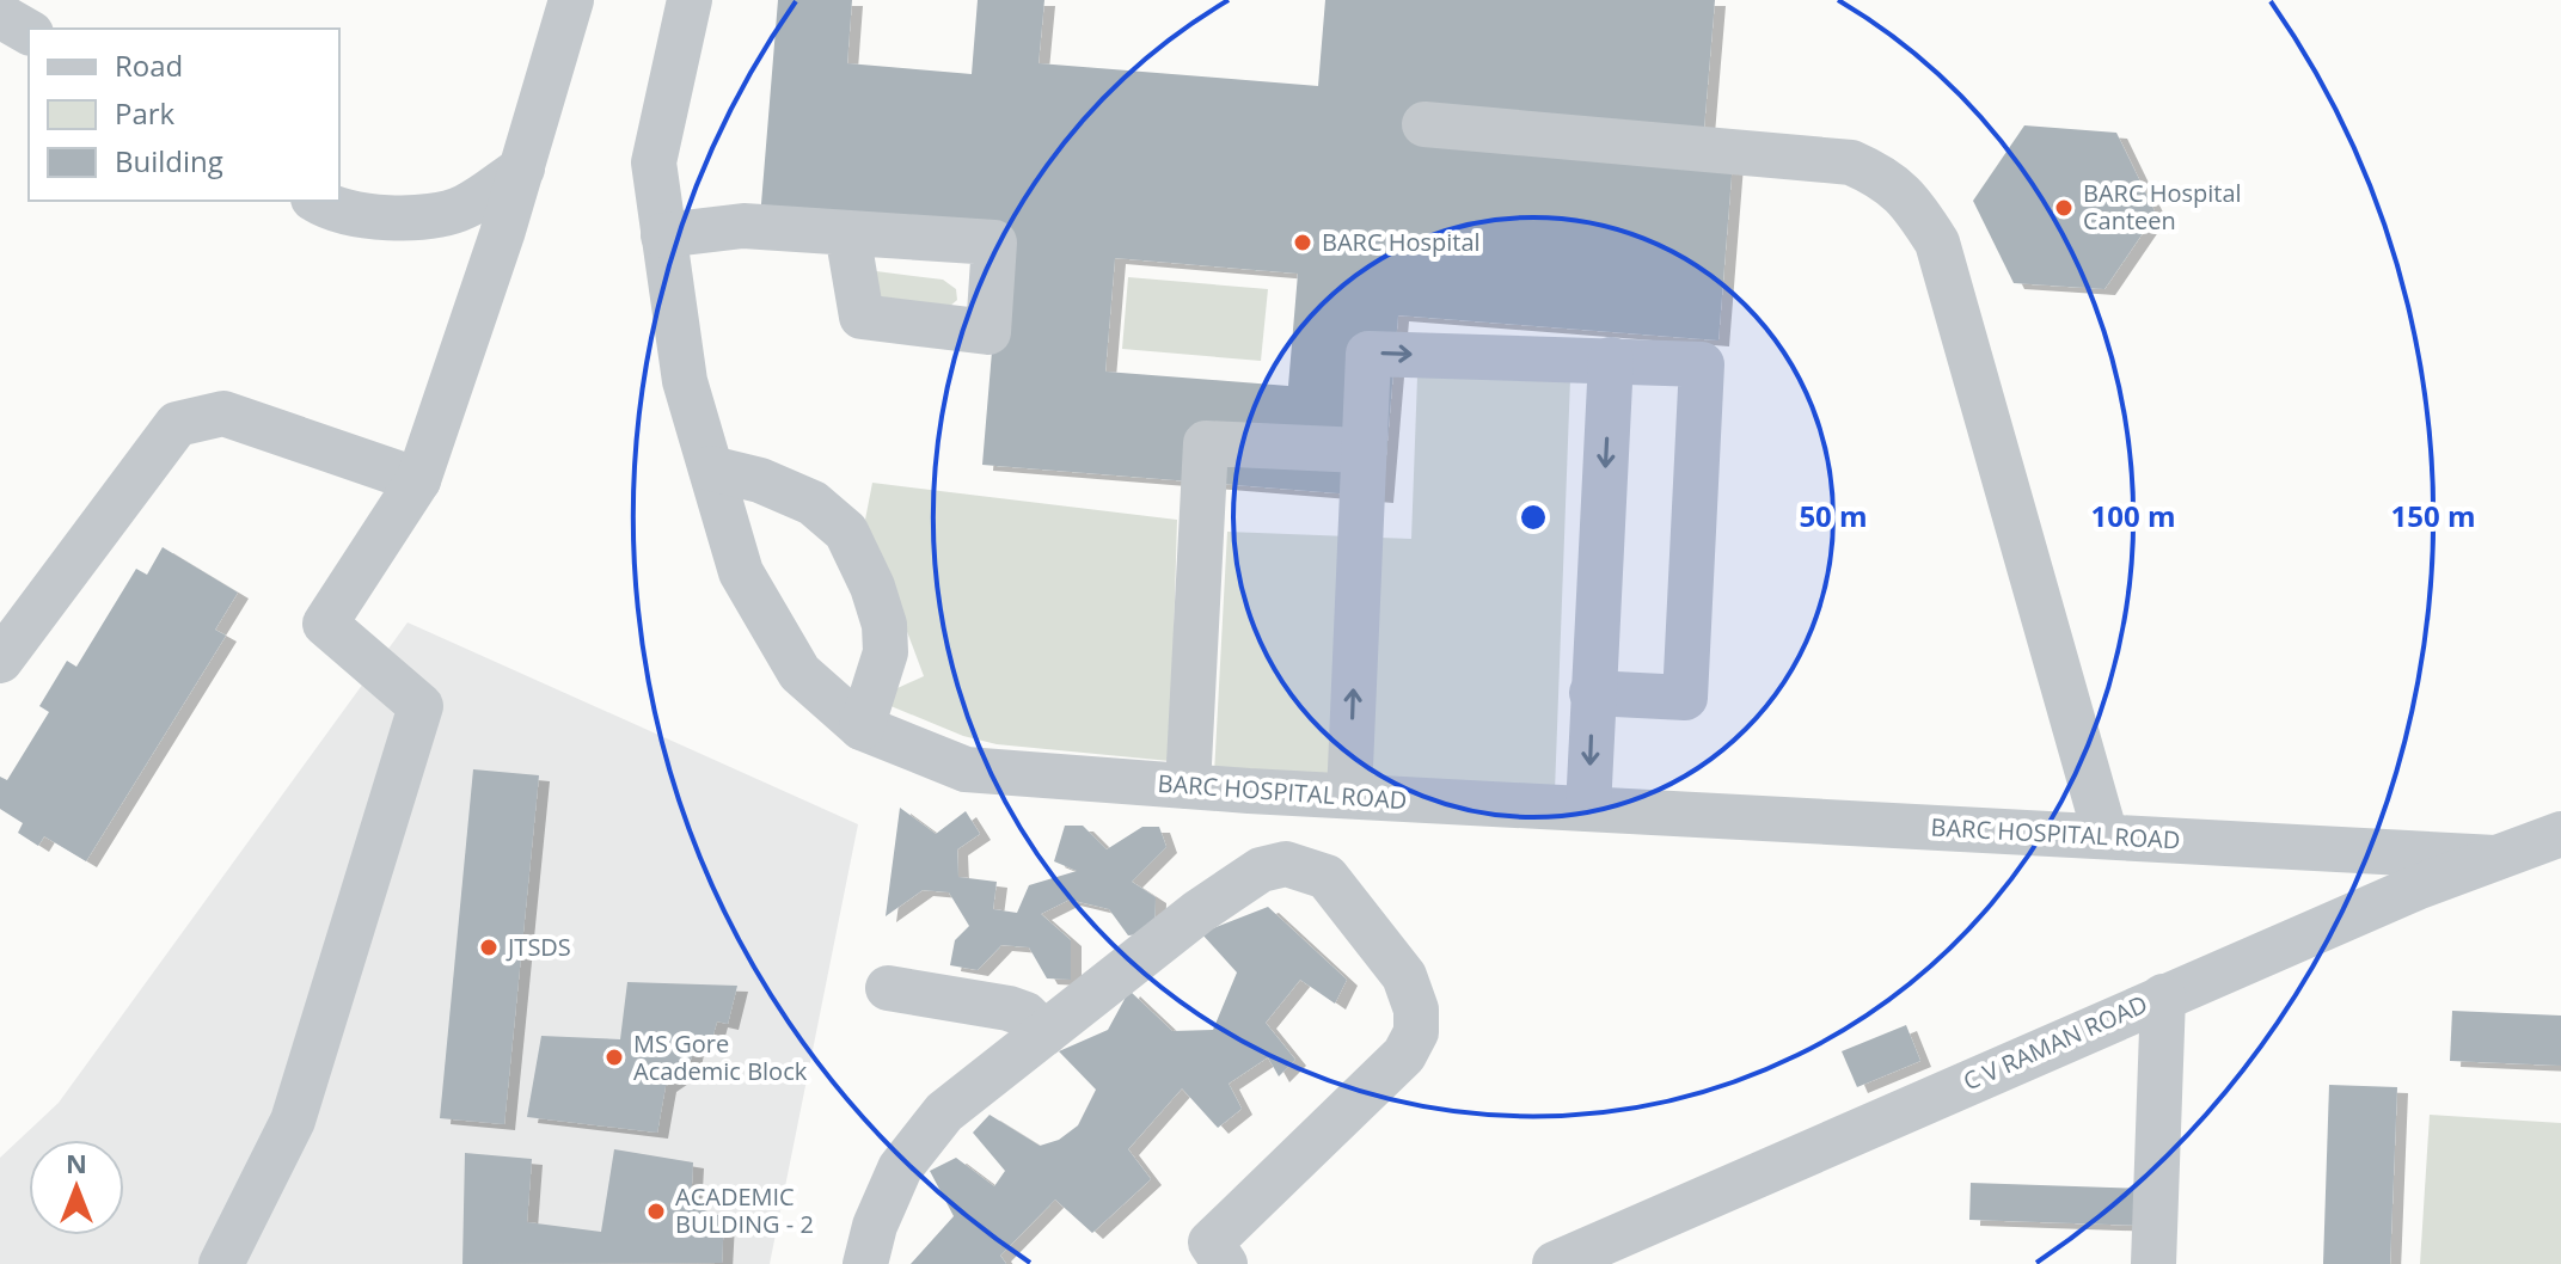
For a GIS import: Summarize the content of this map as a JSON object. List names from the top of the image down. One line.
{"streets":{"street":["BARC HOSPITAL ROAD","C V RAMAN ROAD"]},"crossings":[["BARC HOSPITAL ROAD","C V RAMAN ROAD"]],"places":["BARC Hospital Canteen","BARC Hospital","JTSDS","MS Gore Academic Block","ACADEMIC BULDING - 2"],"legend":["Road","Park","Building"],"north":"top","rings":["50 m","100 m","150 m"]}
